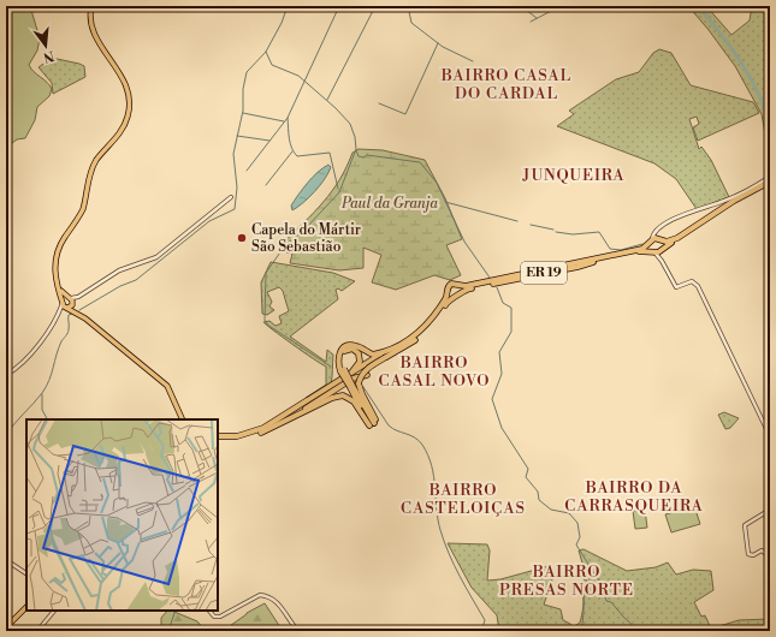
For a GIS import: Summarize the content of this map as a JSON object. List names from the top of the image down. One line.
{"districts":["BAIRRO CASAL DO CARDAL","JUNQUEIRA","BAIRRO CASAL NOVO","BAIRRO DA CARRASQUEIRA","BAIRRO CASTELOIÇAS","BAIRRO PRESAS NORTE"],"parks":["Paul da Granja"],"places":["Capela do Mártir São Sebastião"],"north":"bottom"}
